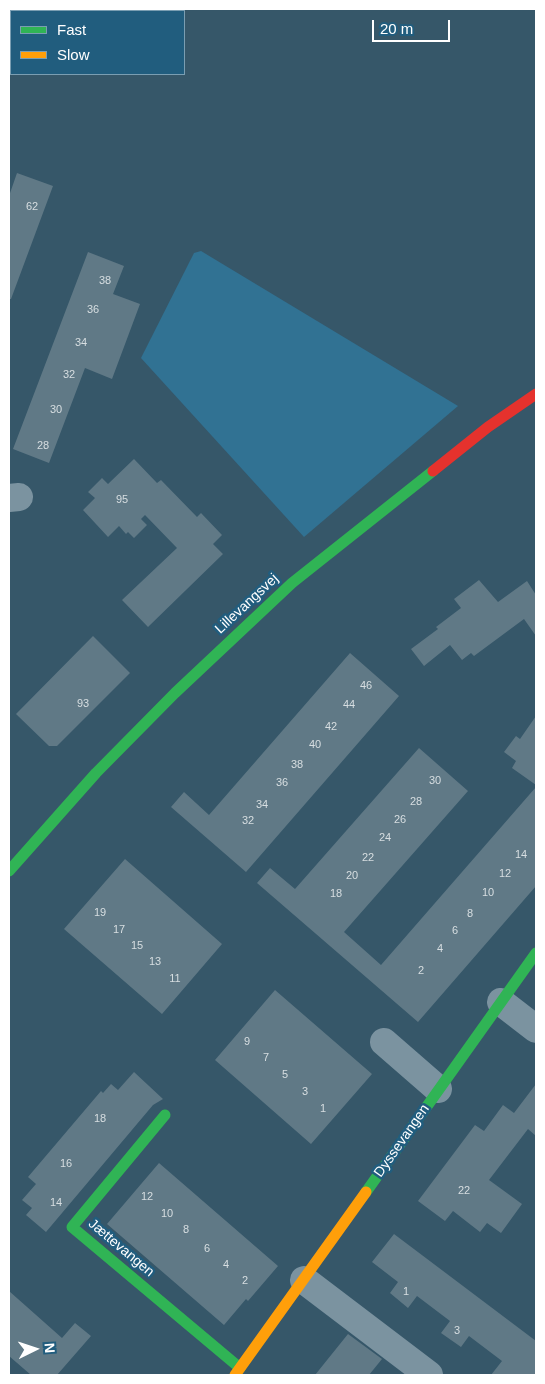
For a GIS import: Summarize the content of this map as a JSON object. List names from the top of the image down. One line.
{"streets":{"street":["Lillevangsvej","Dyssevangen","Jættevangen"]},"crossings":[["Dyssevangen","Jættevangen"]],"house_numbers":["62","38","36","34","32","30","28","95","46","93","44","42","40","38","30","36","28","34","26","32","24","14","22","12","20","10","18","19","8","17","6","15","4","13","2","11","9","7","5","3","1","18","16","22","12","14","10","8","6","4","2","1","3"],"legend":["Fast","Slow"],"scale_bar":"20 m","north":"right"}
